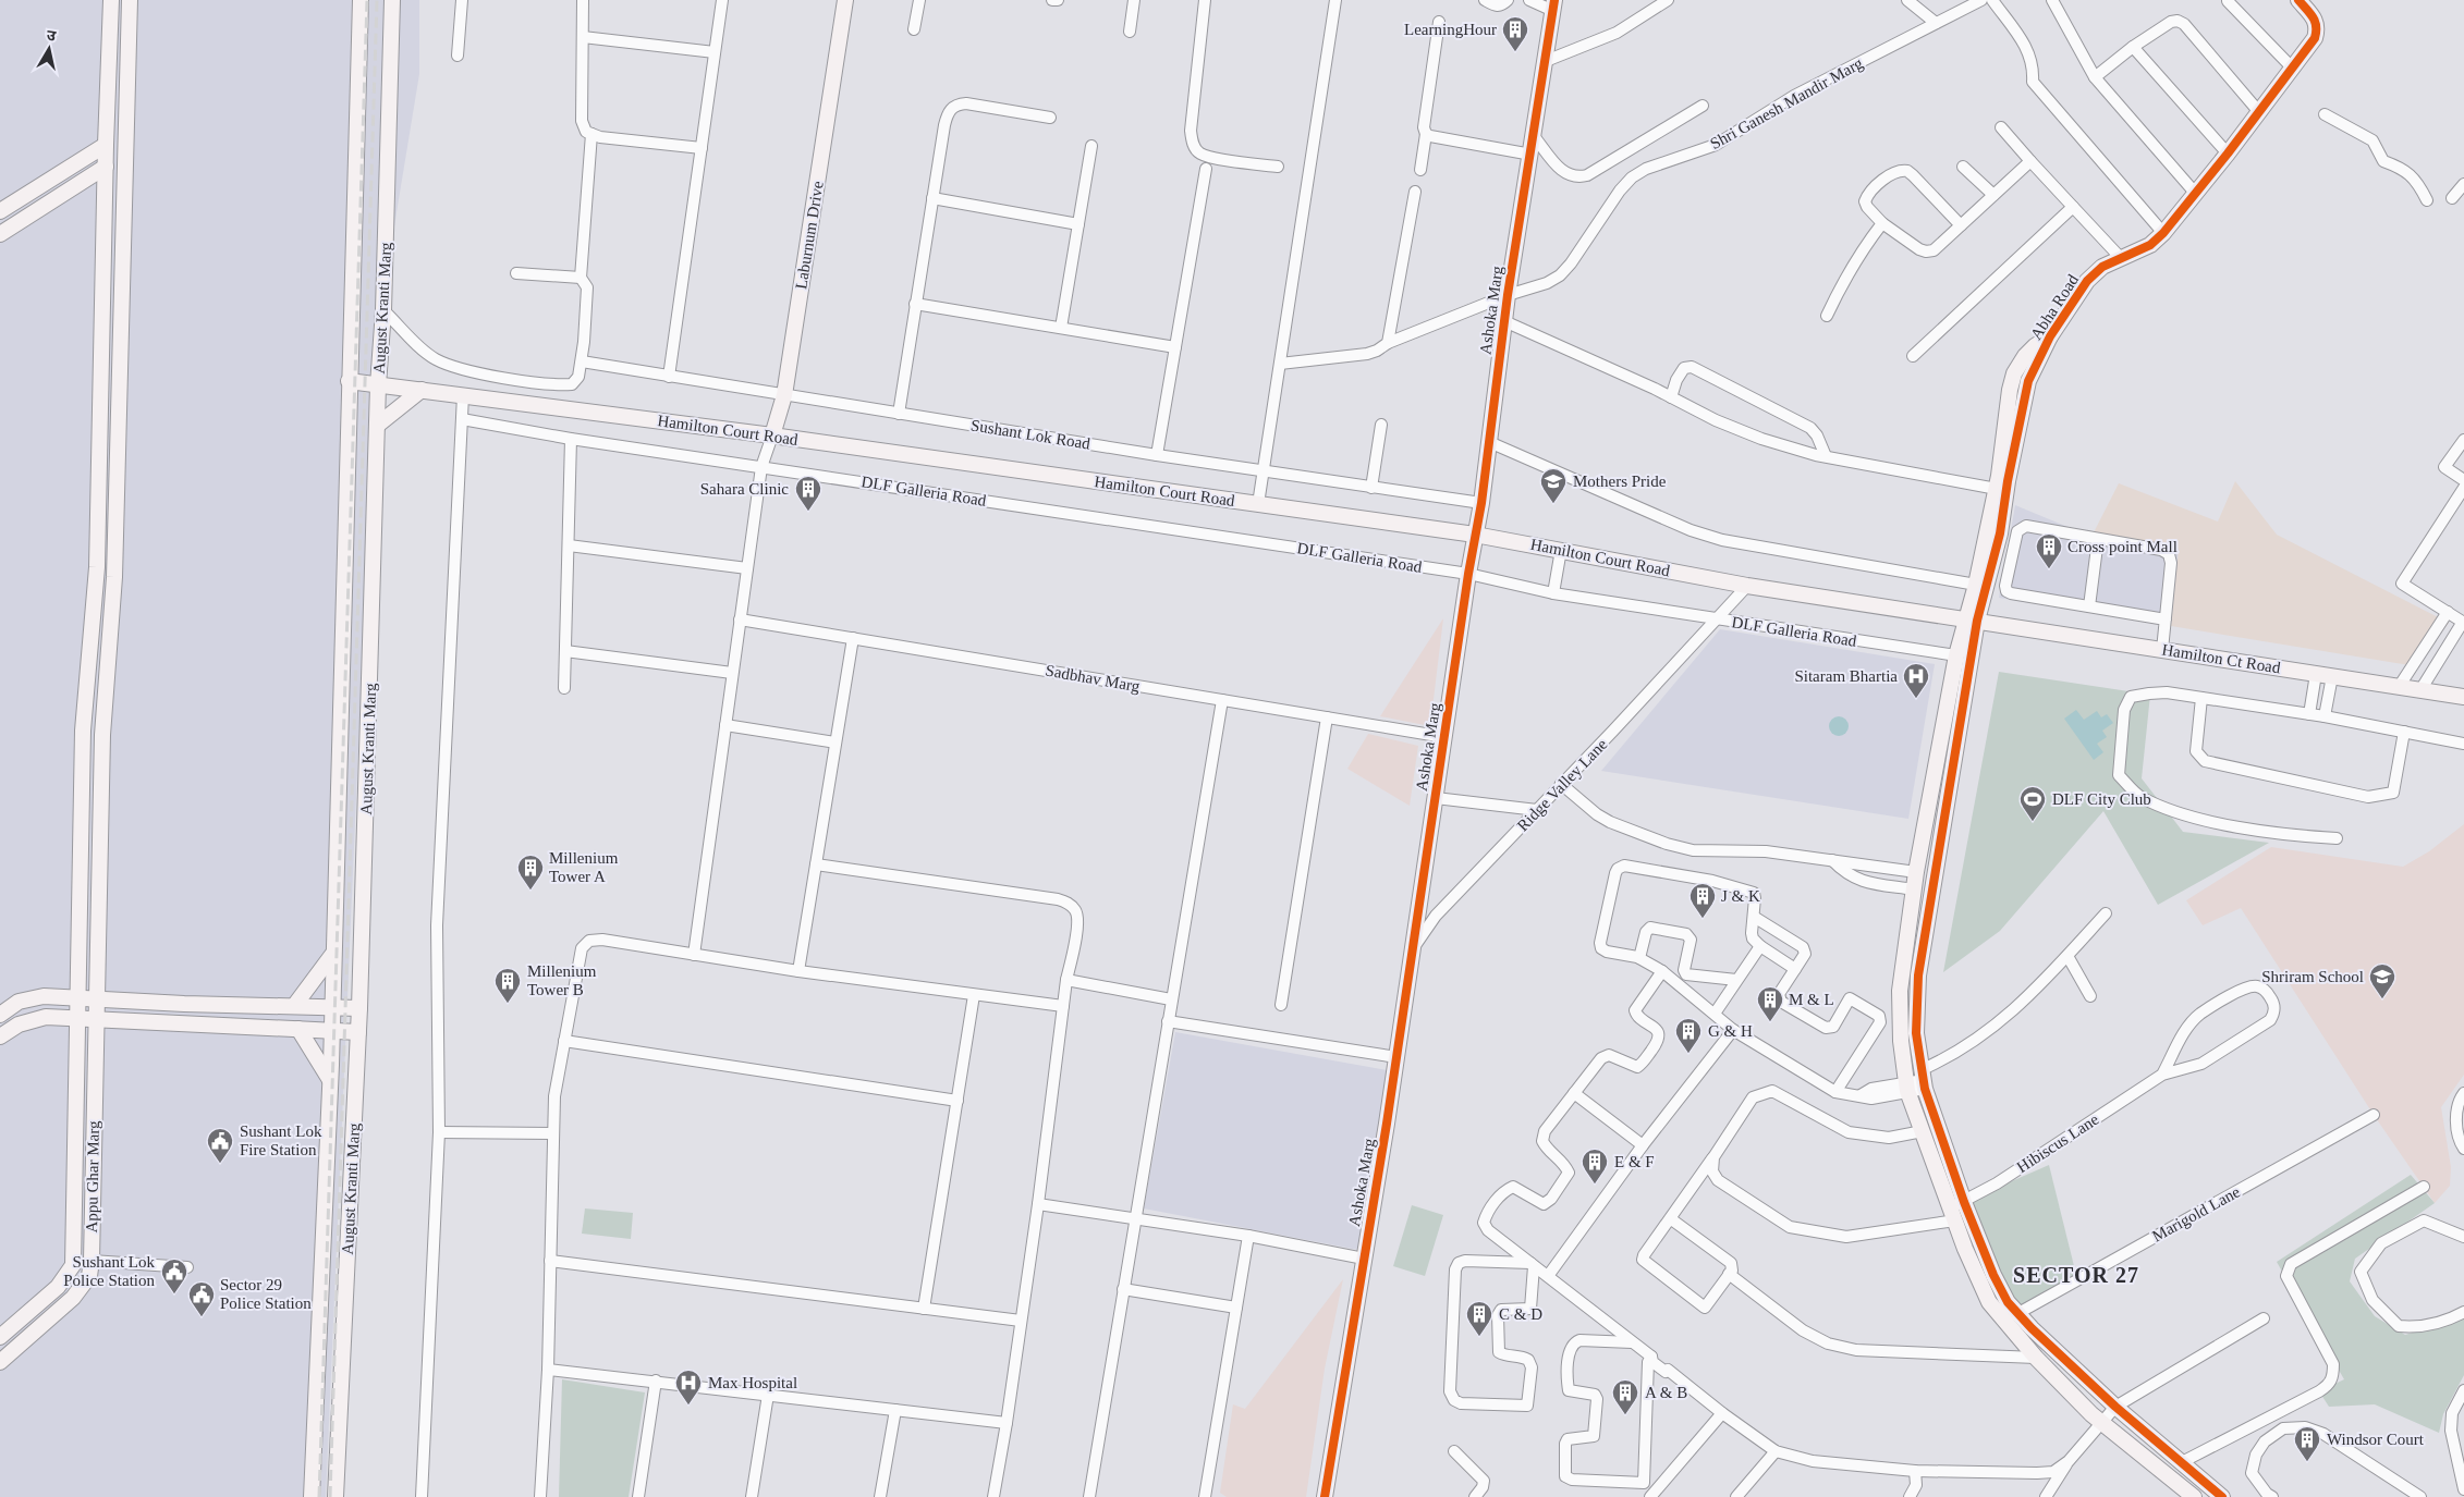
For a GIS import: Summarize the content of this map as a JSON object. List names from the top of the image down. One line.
{"streets":{"street":["Shri Ganesh Mandir Marg","Laburnum Drive","Abha Road","August Kranti Marg","Ashoka Marg","Hamilton Court Road","Sushant Lok Road","DLF Galleria Road","Hamilton Ct Road","Sadbhav Marg","Ridge Valley Lane","Hibiscus Lane","Appu Ghar Marg","Marigold Lane"]},"crossings":[["Shri Ganesh Mandir Marg","Ashoka Marg"],["Laburnum Drive","Hamilton Court Road"],["Laburnum Drive","Sushant Lok Road"],["Laburnum Drive","DLF Galleria Road"],["Laburnum Drive","Sadbhav Marg"],["Abha Road","Hamilton Court Road"],["Abha Road","Hamilton Ct Road"],["August Kranti Marg","Hamilton Court Road"],["Ashoka Marg","Hamilton Court Road"],["Ashoka Marg","Sushant Lok Road"],["Ashoka Marg","DLF Galleria Road"],["Ashoka Marg","Sadbhav Marg"],["Ashoka Marg","Ridge Valley Lane"],["Hamilton Court Road","Hamilton Ct Road"],["Hamilton Court Road","Ridge Valley Lane"],["DLF Galleria Road","Ridge Valley Lane"]],"districts":["SECTOR 27"],"places":{"building":["LearningHour","Sahara Clinic","Cross point Mall","Millenium Tower A","J & K","Millenium Tower B","M & L","G & H","E & F","C & D","A & B","Windsor Court"],"school or university":["Mothers Pride","Shriram School"],"hospital":["Sitaram Bhartia","Max Hospital"],"sports":["DLF City Club"],"public building":["Sushant Lok Fire Station","Sushant Lok Police Station","Sector 29 Police Station"]},"north":"top"}
